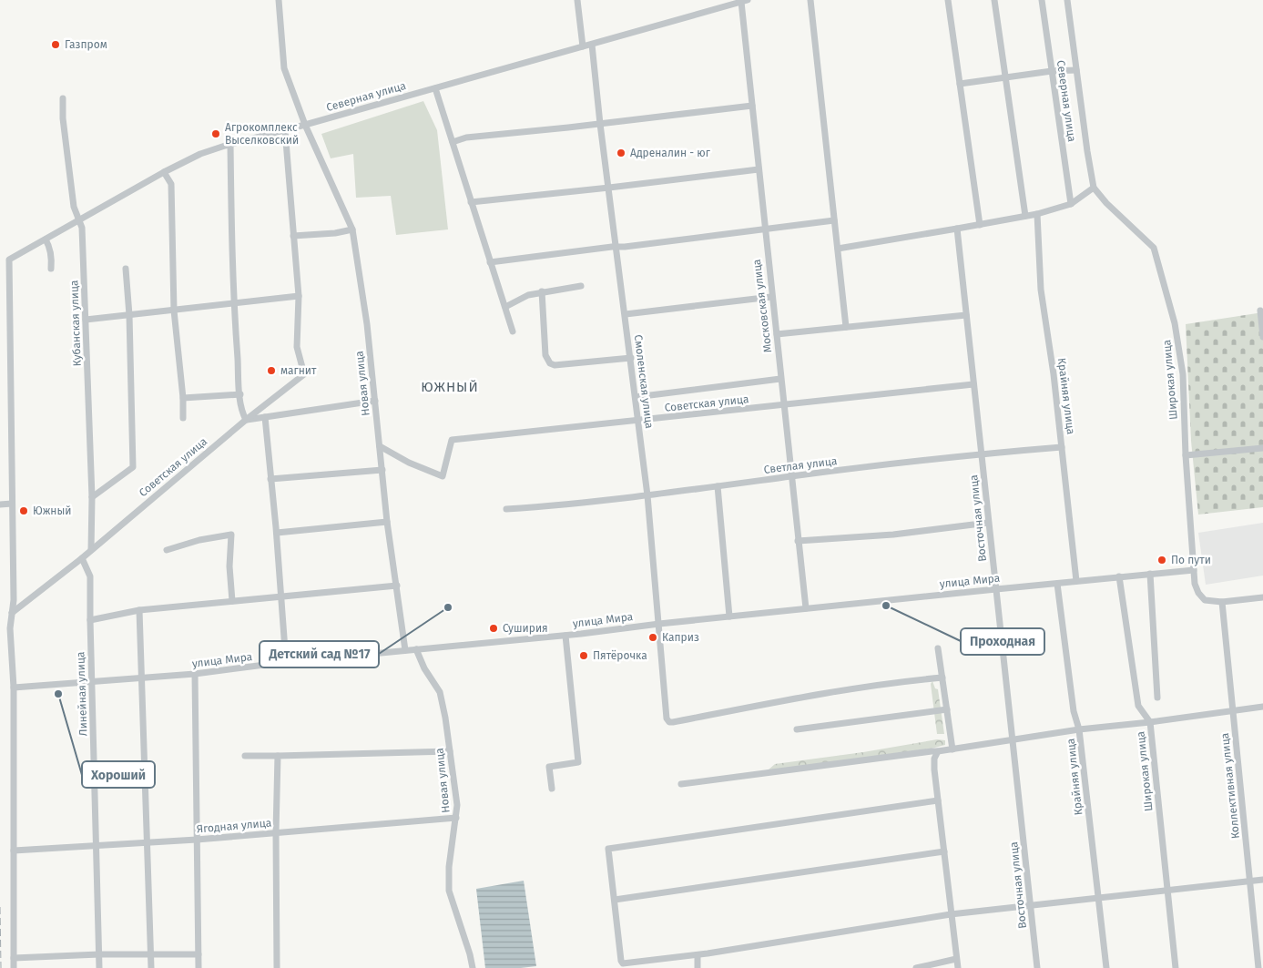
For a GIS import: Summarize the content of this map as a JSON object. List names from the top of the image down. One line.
{"streets":{"street":["Северная улица","Московская улица","Кубанская улица","Широкая улица","Смоленская улица","Новая улица","Крайняя улица","Советская улица","Светлая улица","Восточная улица","улица Мира","Линейная улица","Коллективная улица","Ягодная улица"]},"crossings":[["Северная улица","Московская улица"],["Северная улица","Кубанская улица"],["Северная улица","Смоленская улица"],["Северная улица","Новая улица"],["Московская улица","Советская улица"],["Московская улица","Светлая улица"],["Московская улица","улица Мира"],["Кубанская улица","Советская улица"],["Широкая улица","улица Мира"],["Широкая улица","Коллективная улица"],["Смоленская улица","Советская улица"],["Смоленская улица","Светлая улица"],["Смоленская улица","улица Мира"],["Новая улица","Советская улица"],["Новая улица","улица Мира"],["Новая улица","Ягодная улица"],["Крайняя улица","Светлая улица"],["Крайняя улица","улица Мира"],["Советская улица","Восточная улица"],["Советская улица","Линейная улица"],["Светлая улица","Восточная улица"],["Восточная улица","улица Мира"],["улица Мира","Линейная улица"],["Линейная улица","Ягодная улица"]],"districts":["ЮЖНЫЙ"],"places":["Газпром","Агрокомплекс Выселковский","Адреналин - юг","магнит","Южный","По пути","Проходная","Детский сад №17","Суширия","Каприз","Пятёрочка","Хороший"]}
